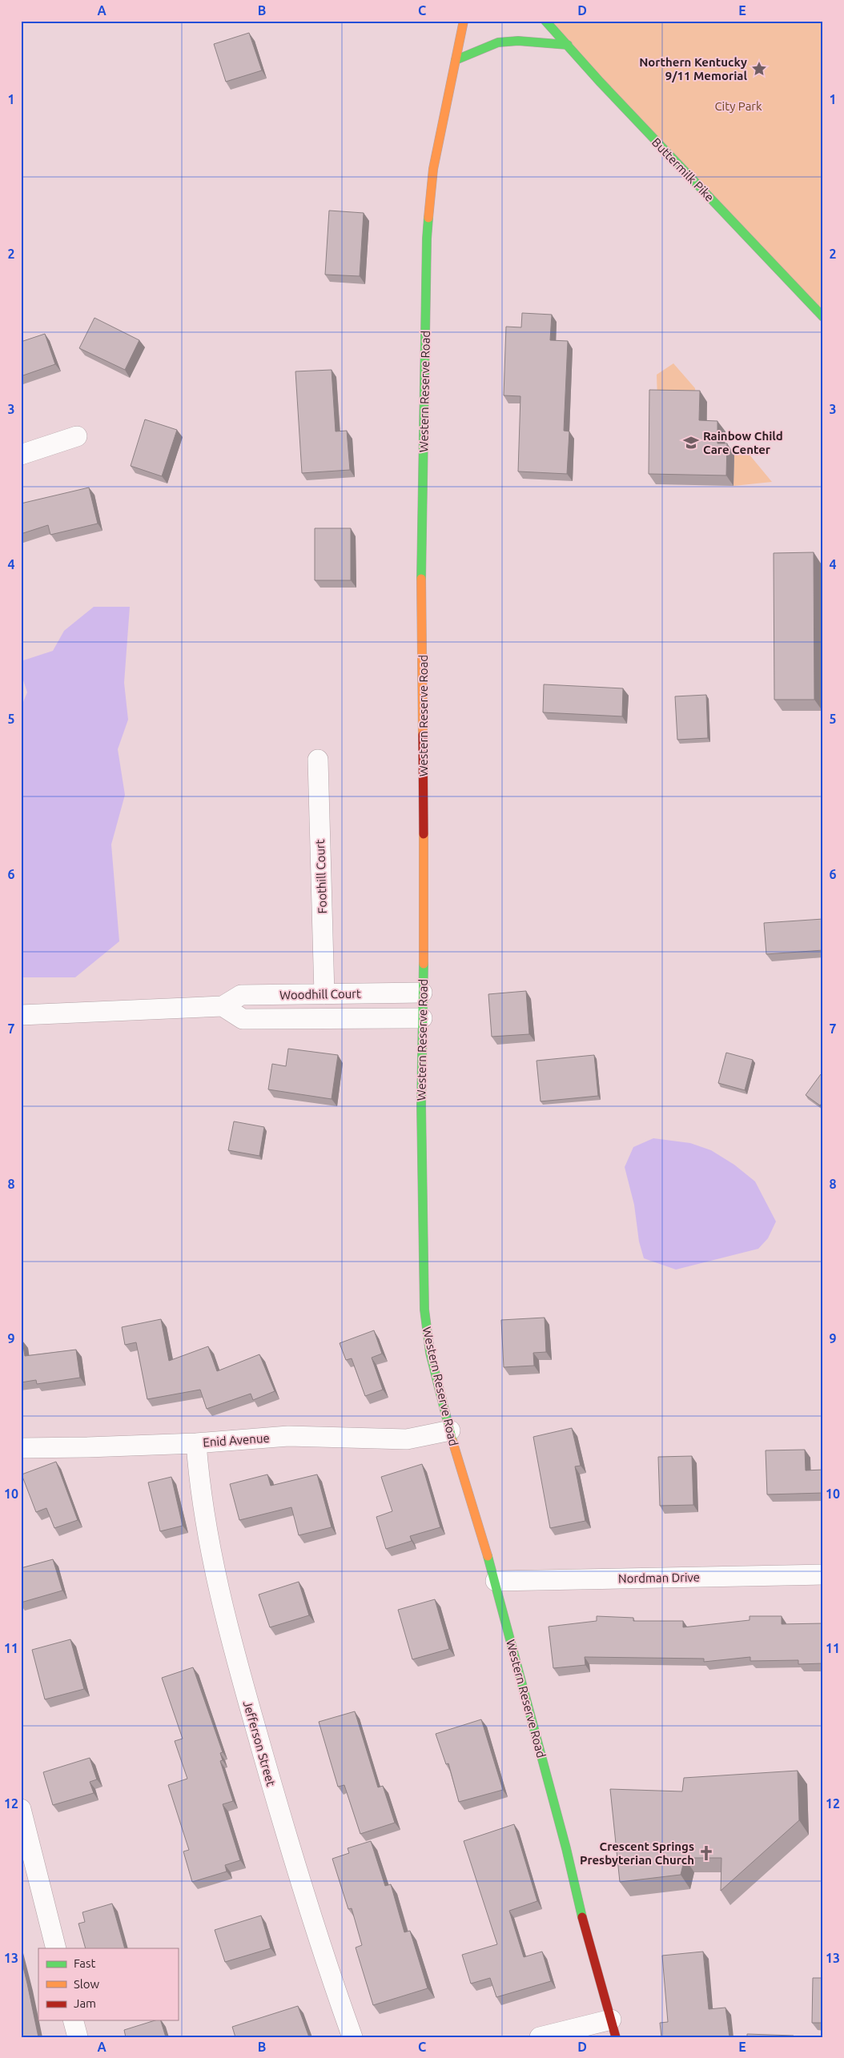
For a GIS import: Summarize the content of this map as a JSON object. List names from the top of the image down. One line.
{"streets":{"street":["Buttermilk Pike","Western Reserve Road","Foothill Court","Woodhill Court","Enid Avenue","Nordman Drive","Jefferson Street"]},"crossings":[["Western Reserve Road","Woodhill Court"],["Western Reserve Road","Enid Avenue"],["Western Reserve Road","Nordman Drive"],["Foothill Court","Woodhill Court"],["Enid Avenue","Jefferson Street"]],"parks":["City Park"],"places":{"place":["Northern Kentucky 9/11 Memorial"],"school or university":["Rainbow Child Care Center"],"church":["Crescent Springs Presbyterian Church"]},"legend":["Fast","Slow","Jam"],"grid":{"columns":["A","B","C","D","E"],"rows":["1","2","3","4","5","6","7","8","9","10","11","12","13"]}}
